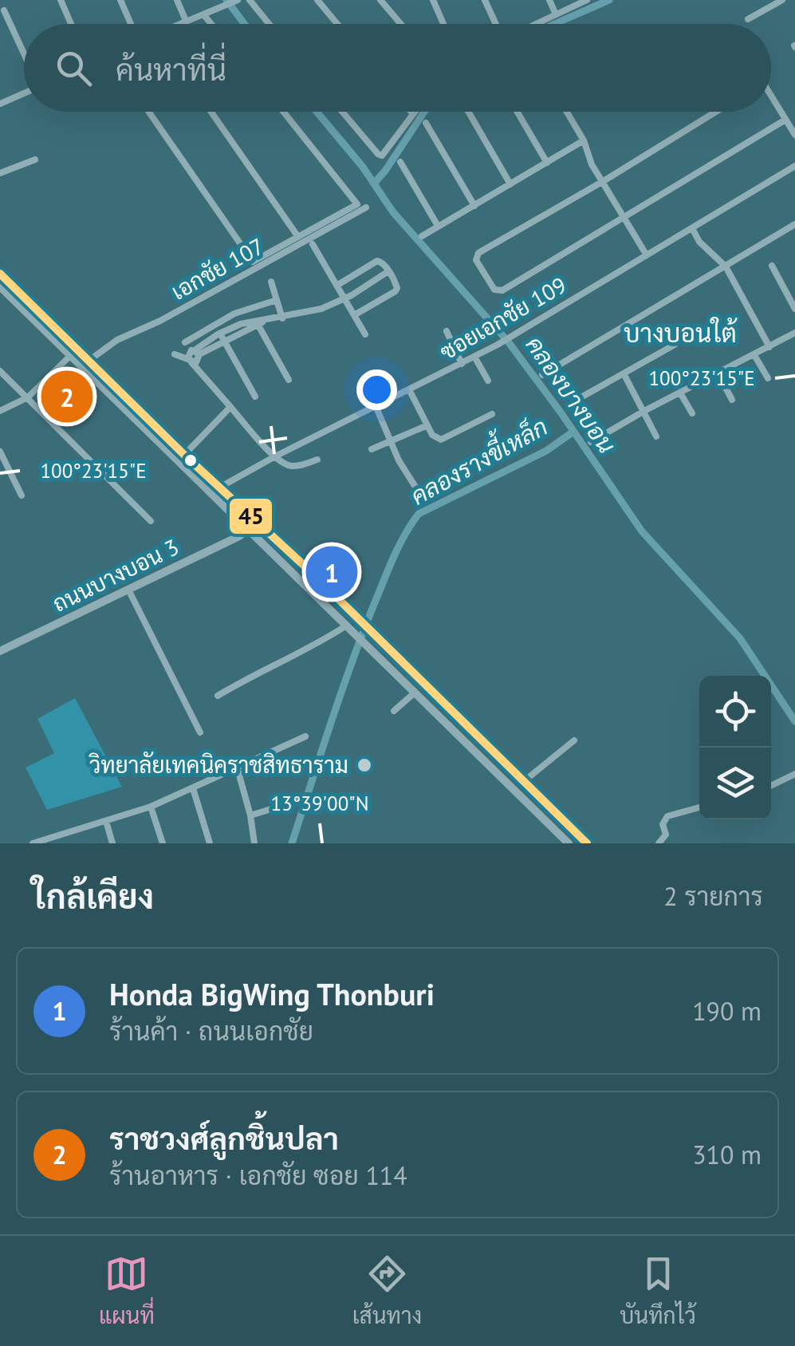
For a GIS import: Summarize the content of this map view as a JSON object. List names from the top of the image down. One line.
{"streets":{"main road":["ถนนบางบอน 3"],"street":["เอกชัย 107","ซอยเอกชัย 109"]},"districts":["บางบอนใต้"],"water":["คลองบางบอน","คลองรางขี้เหล็ก"],"places":["วิทยาลัยเทคนิคราชสิทธาราม"],"lines":["transit line 45"],"page":{"search":"ค้นหาที่นี่","pins":["2","1"],"heading":["ใกล้เคียง","2 รายการ"],"list":[{"mark":"1","name":"Honda BigWing Thonburi","note":"ร้านค้า · ถนนเอกชัย","value":"190 m"},{"mark":"2","name":"ราชวงศ์ลูกชิ้นปลา","note":"ร้านอาหาร · เอกชัย ซอย 114","value":"310 m"}],"nav":["แผนที่","เส้นทาง","บันทึกไว้"]},"coordinates":["100°23'15\"E","13°39'00\"N"]}
